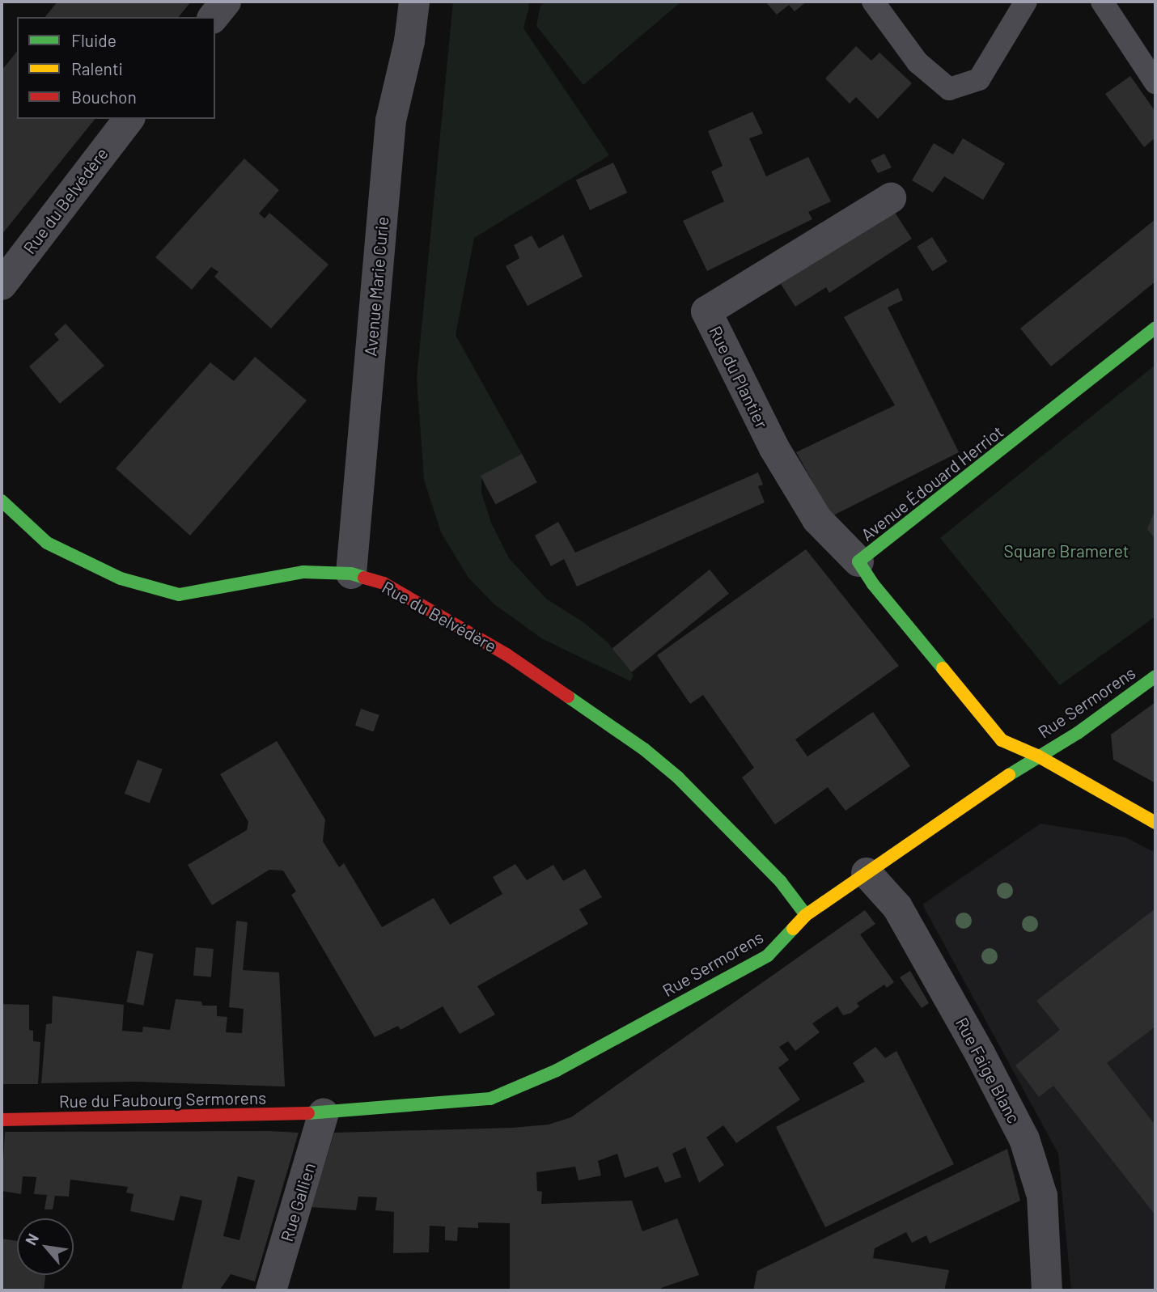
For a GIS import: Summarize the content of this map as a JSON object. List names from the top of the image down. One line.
{"streets":{"street":["Rue du Belvédère","Avenue Marie Curie","Rue du Plantier","Avenue Édouard Herriot","Rue Sermorens","Rue Faige Blanc","Rue du Faubourg Sermorens","Rue Gallien"]},"crossings":[["Rue du Belvédère","Avenue Marie Curie"],["Rue du Belvédère","Rue Sermorens"],["Rue du Plantier","Avenue Édouard Herriot"],["Avenue Édouard Herriot","Rue Sermorens"],["Rue Sermorens","Rue Faige Blanc"],["Rue Sermorens","Rue du Faubourg Sermorens"],["Rue Sermorens","Rue Gallien"],["Rue du Faubourg Sermorens","Rue Gallien"]],"parks":["Square Brameret"],"legend":["Fluide","Ralenti","Bouchon"],"north":"top left"}
